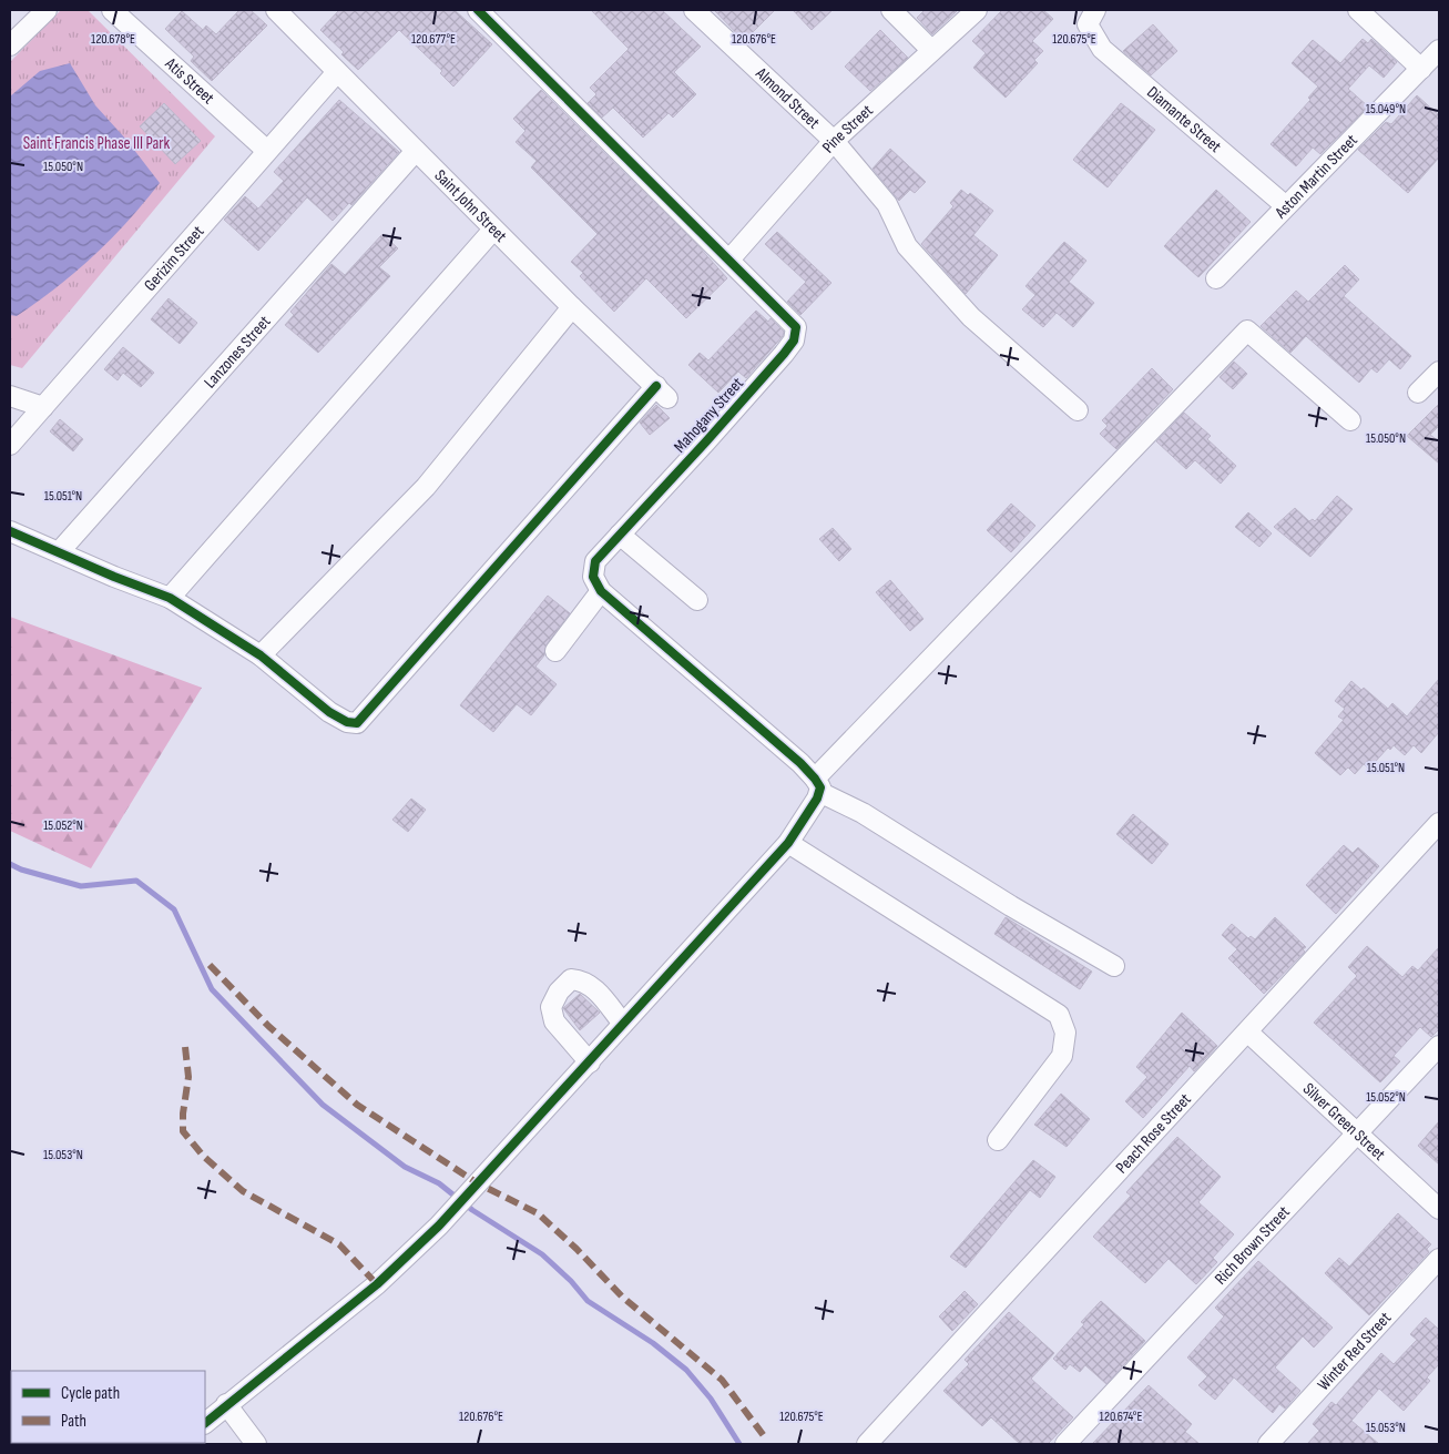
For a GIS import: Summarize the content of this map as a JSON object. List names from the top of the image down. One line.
{"streets":{"street":["Atis Street","Almond Street","Diamante Street","Pine Street","Aston Martin Street","Saint John Street","Gerizim Street","Lanzones Street","Mahogany Street","Silver Green Street","Peach Rose Street","Rich Brown Street","Winter Red Street"]},"crossings":[["Atis Street","Gerizim Street"],["Almond Street","Pine Street"],["Diamante Street","Aston Martin Street"],["Pine Street","Mahogany Street"],["Saint John Street","Gerizim Street"],["Saint John Street","Lanzones Street"],["Silver Green Street","Peach Rose Street"],["Silver Green Street","Rich Brown Street"]],"parks":["Saint Francis Phase III Park"],"legend":["Cycle path","Path"],"coordinates":["120.678°E","120.677°E","120.676°E","120.675°E","15.049°N","15.050°N","15.051°N","15.052°N","15.053°N","120.674°E"]}
